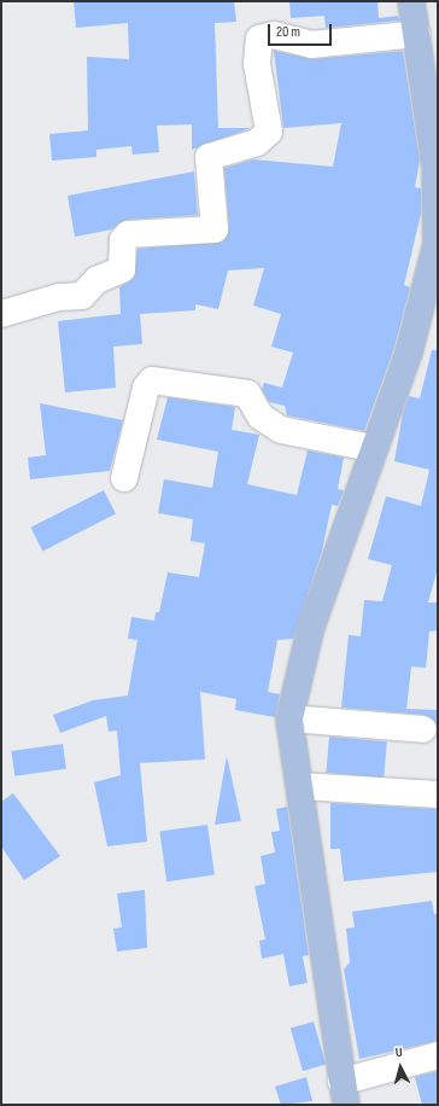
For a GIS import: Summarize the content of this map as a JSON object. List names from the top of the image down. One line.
{"scale_bar":"20 m","north":"top"}
